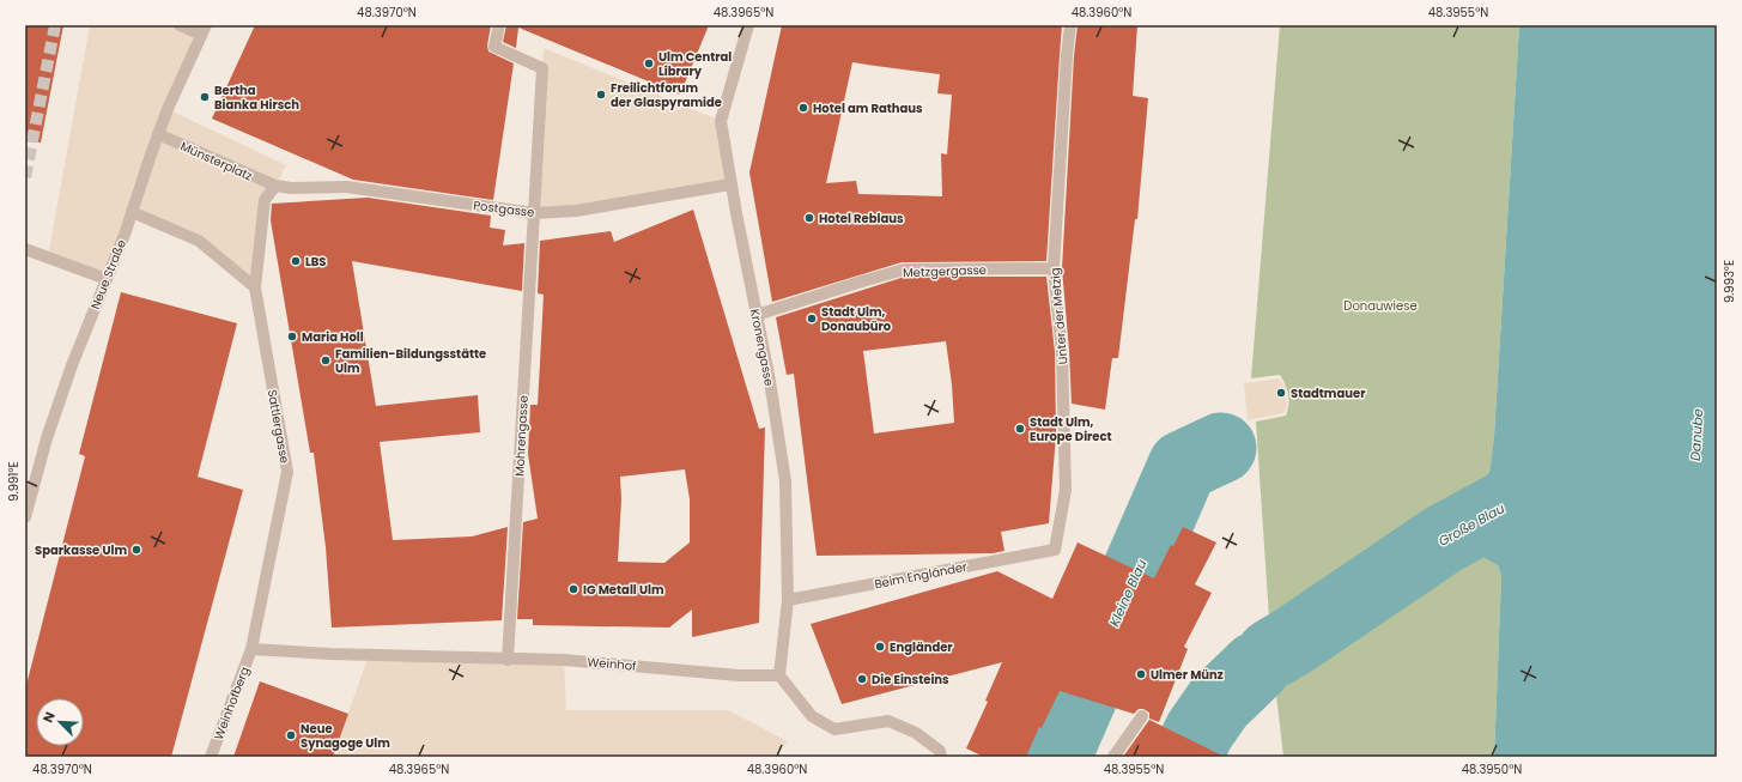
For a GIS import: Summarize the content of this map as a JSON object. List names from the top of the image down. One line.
{"streets":{"street":["Münsterplatz","Postgasse","Metzgergasse","Neue Straße","Unter der Metzig","Kronengasse","Sattlergasse","Mohrengasse","Beim Engländer","Weinhof","Weinhofberg"]},"crossings":[["Münsterplatz","Postgasse"],["Münsterplatz","Neue Straße"],["Münsterplatz","Sattlergasse"],["Postgasse","Kronengasse"],["Postgasse","Sattlergasse"],["Postgasse","Mohrengasse"],["Metzgergasse","Unter der Metzig"],["Metzgergasse","Kronengasse"],["Unter der Metzig","Beim Engländer"],["Kronengasse","Beim Engländer"],["Kronengasse","Weinhof"],["Sattlergasse","Weinhof"],["Sattlergasse","Weinhofberg"],["Mohrengasse","Weinhof"],["Weinhof","Weinhofberg"]],"water":["Danube","Große Blau","Kleine Blau"],"parks":["Donauwiese"],"places":["Ulm Central Library","Freilichtforum der Glaspyramide","Bertha Bianka Hirsch","Hotel am Rathaus","Hotel Reblaus","LBS","Stadt Ulm, Donaubüro","Maria Holl","Familien-Bildungsstätte Ulm","Stadtmauer","Stadt Ulm, Europe Direct","Sparkasse Ulm","IG Metall Ulm","Engländer","Ulmer Münz","Die Einsteins","Neue Synagoge Ulm"],"north":"top left","coordinates":["48.3970°N","48.3965°N","48.3960°N","48.3955°N","9.993°E","9.991°E","48.3950°N"]}
